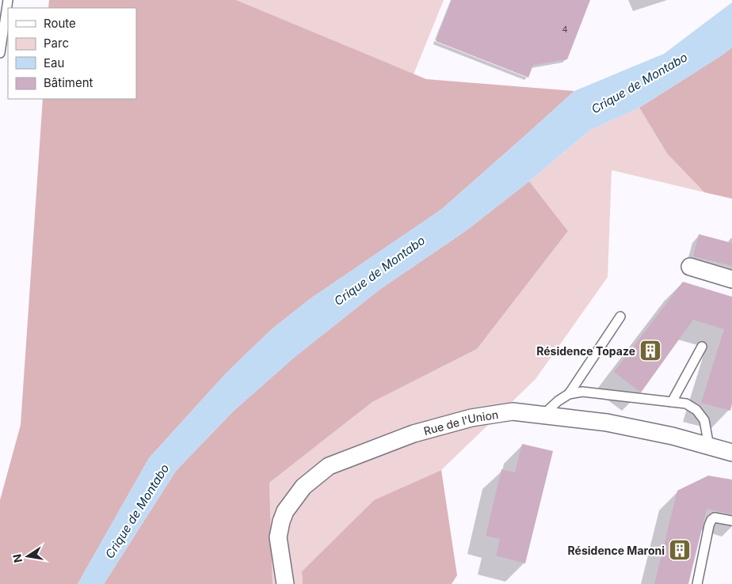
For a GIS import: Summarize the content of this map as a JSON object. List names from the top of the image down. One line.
{"streets":{"street":["Rue de l'Union"]},"water":["Crique de Montabo"],"places":{"building":["Résidence Topaze","Résidence Maroni"]},"house_numbers":["4"],"legend":["Route","Parc","Eau","Bâtiment"],"north":"left"}
